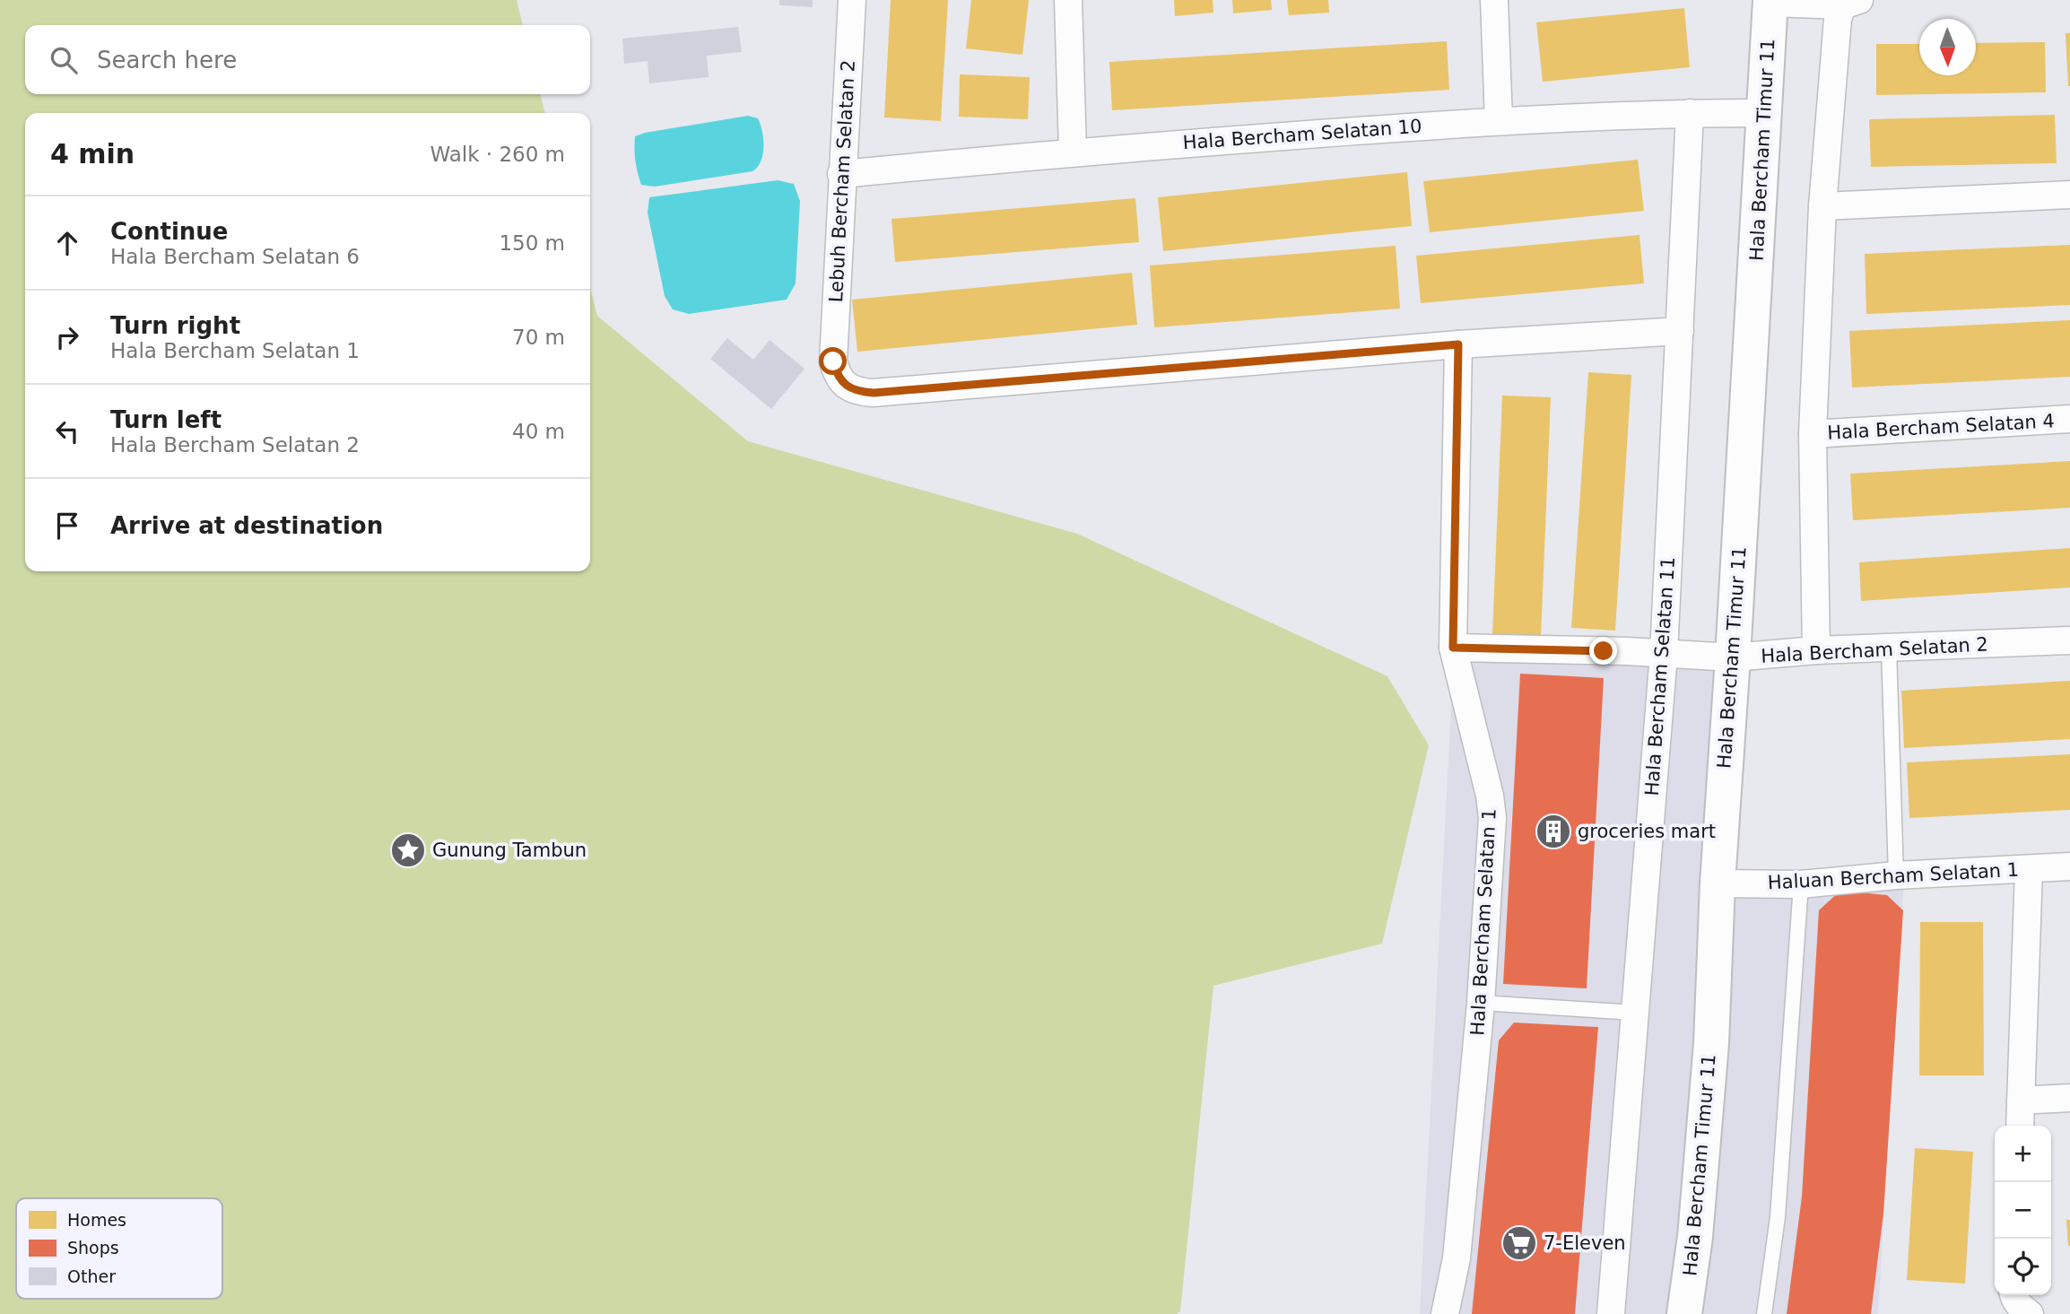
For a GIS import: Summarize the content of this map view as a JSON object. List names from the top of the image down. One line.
{"streets":{"street":["Hala Bercham Selatan 10","Hala Bercham Timur 11","Lebuh Bercham Selatan 2","Hala Bercham Selatan 4","Hala Bercham Selatan 2","Hala Bercham Selatan 11","Haluan Bercham Selatan 1","Hala Bercham Selatan 1"]},"crossings":[["Hala Bercham Selatan 10","Hala Bercham Timur 11"],["Hala Bercham Selatan 10","Lebuh Bercham Selatan 2"],["Hala Bercham Selatan 10","Hala Bercham Selatan 11"],["Hala Bercham Timur 11","Hala Bercham Selatan 2"],["Hala Bercham Timur 11","Haluan Bercham Selatan 1"],["Lebuh Bercham Selatan 2","Hala Bercham Selatan 1"],["Hala Bercham Selatan 2","Hala Bercham Selatan 11"],["Hala Bercham Selatan 2","Hala Bercham Selatan 1"]],"places":{"building":["groceries mart"],"place":["Gunung Tambun"],"supermarket":["7-Eleven"]},"legend":["Homes","Shops","Other"],"north":"bottom","page":{"search":"Search here","heading":["4 min","Walk · 260 m"],"list":[["Continue","Hala Bercham Selatan 6","150 m"],["Turn right","Hala Bercham Selatan 1","70 m"],["Turn left","Hala Bercham Selatan 2","40 m"],"Arrive at destination"],"map_buttons":["+","−"]}}
